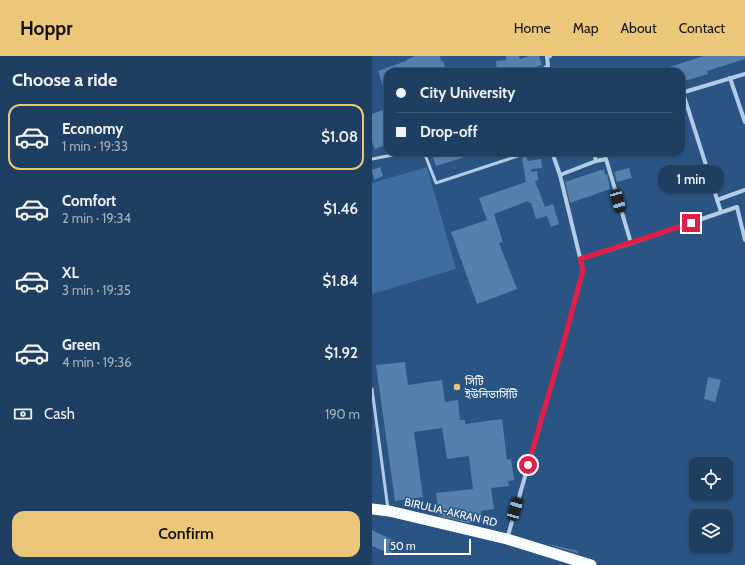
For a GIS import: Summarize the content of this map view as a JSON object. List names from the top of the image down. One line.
{"streets":{"highway":["BIRULIA-AKRAN RD"]},"places":["সিটি ইউনিভার্সিটি"],"scale_bar":"50 m","page":{"header":"Hoppr","nav":["Home","Map","About","Contact"],"heading":"Choose a ride","banner":["City University","Drop-off"],"list":[{"name":"Economy","note":"1 min · 19:33","value":"$1.08"},{"name":"Comfort","note":"2 min · 19:34","value":"$1.46"},{"name":"XL","note":"3 min · 19:35","value":"$1.84"},{"name":"Green","note":"4 min · 19:36","value":"$1.92"}],"bubble":"1 min","pay":["Cash","190 m"],"buttons":"Confirm","scale":"50 m"}}
